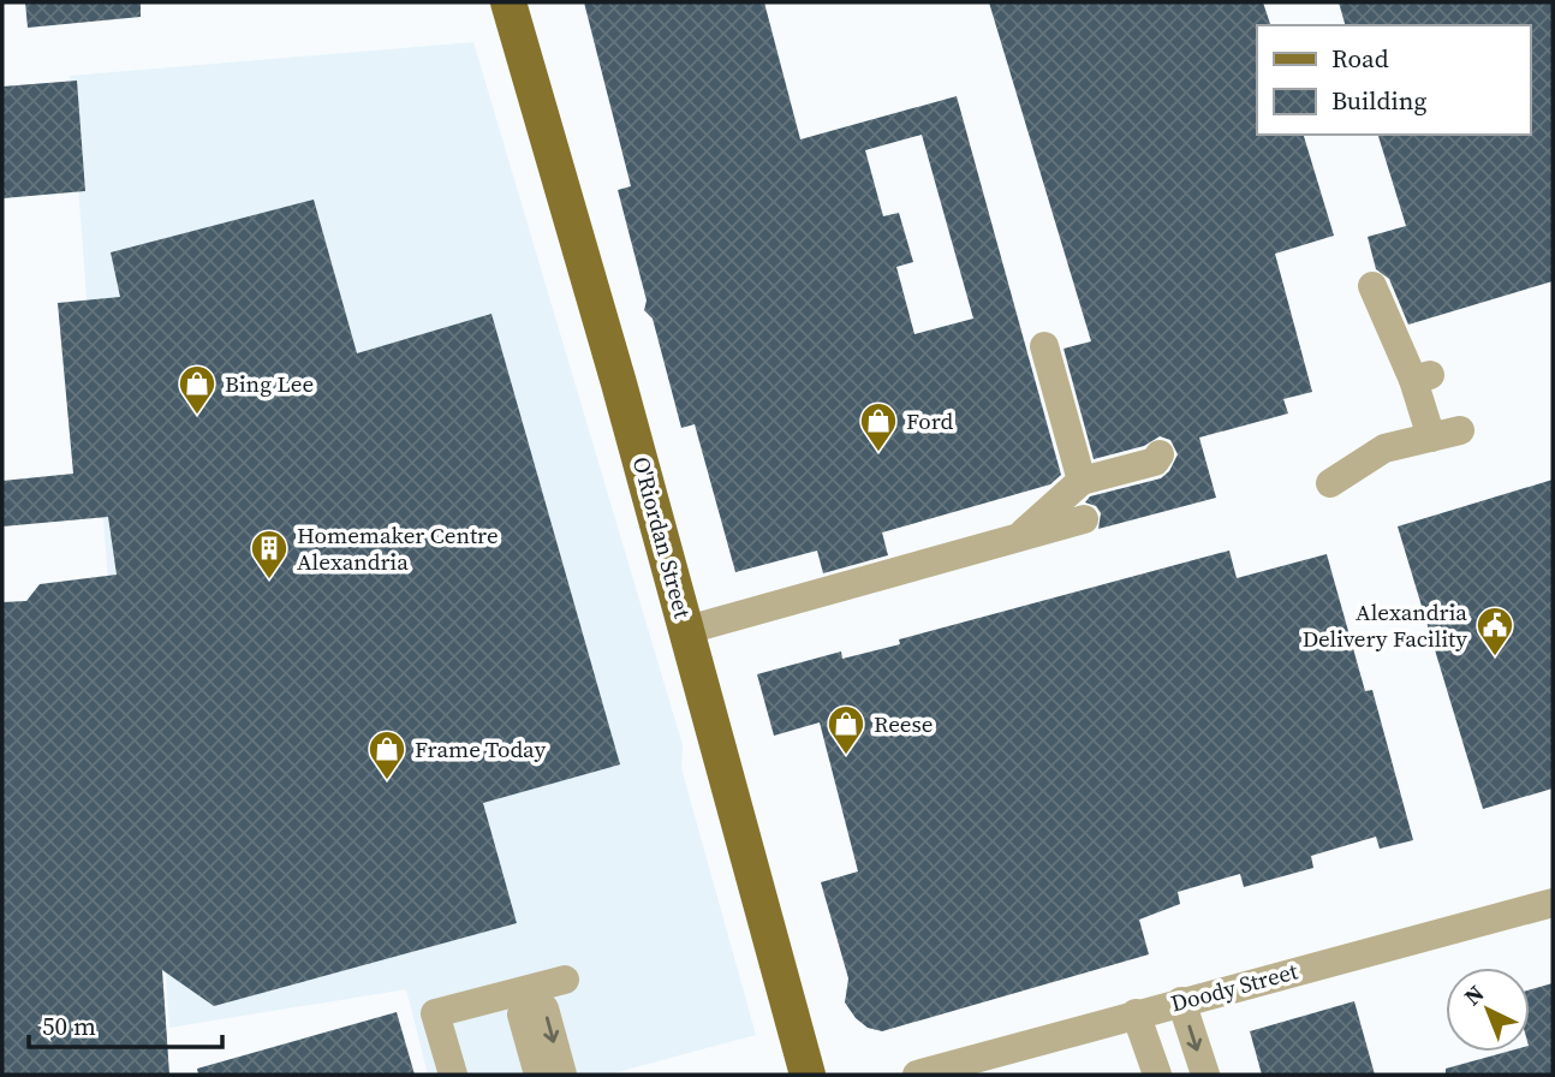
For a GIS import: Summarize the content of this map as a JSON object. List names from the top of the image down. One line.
{"streets":{"main road":["O'Riordan Street"],"street":["Doody Street"]},"places":{"shop":["Bing Lee","Ford","Reese","Frame Today"],"building":["Homemaker Centre Alexandria"],"public building":["Alexandria Delivery Facility"]},"legend":["Road","Building"],"scale_bar":"50 m","north":"top left"}
